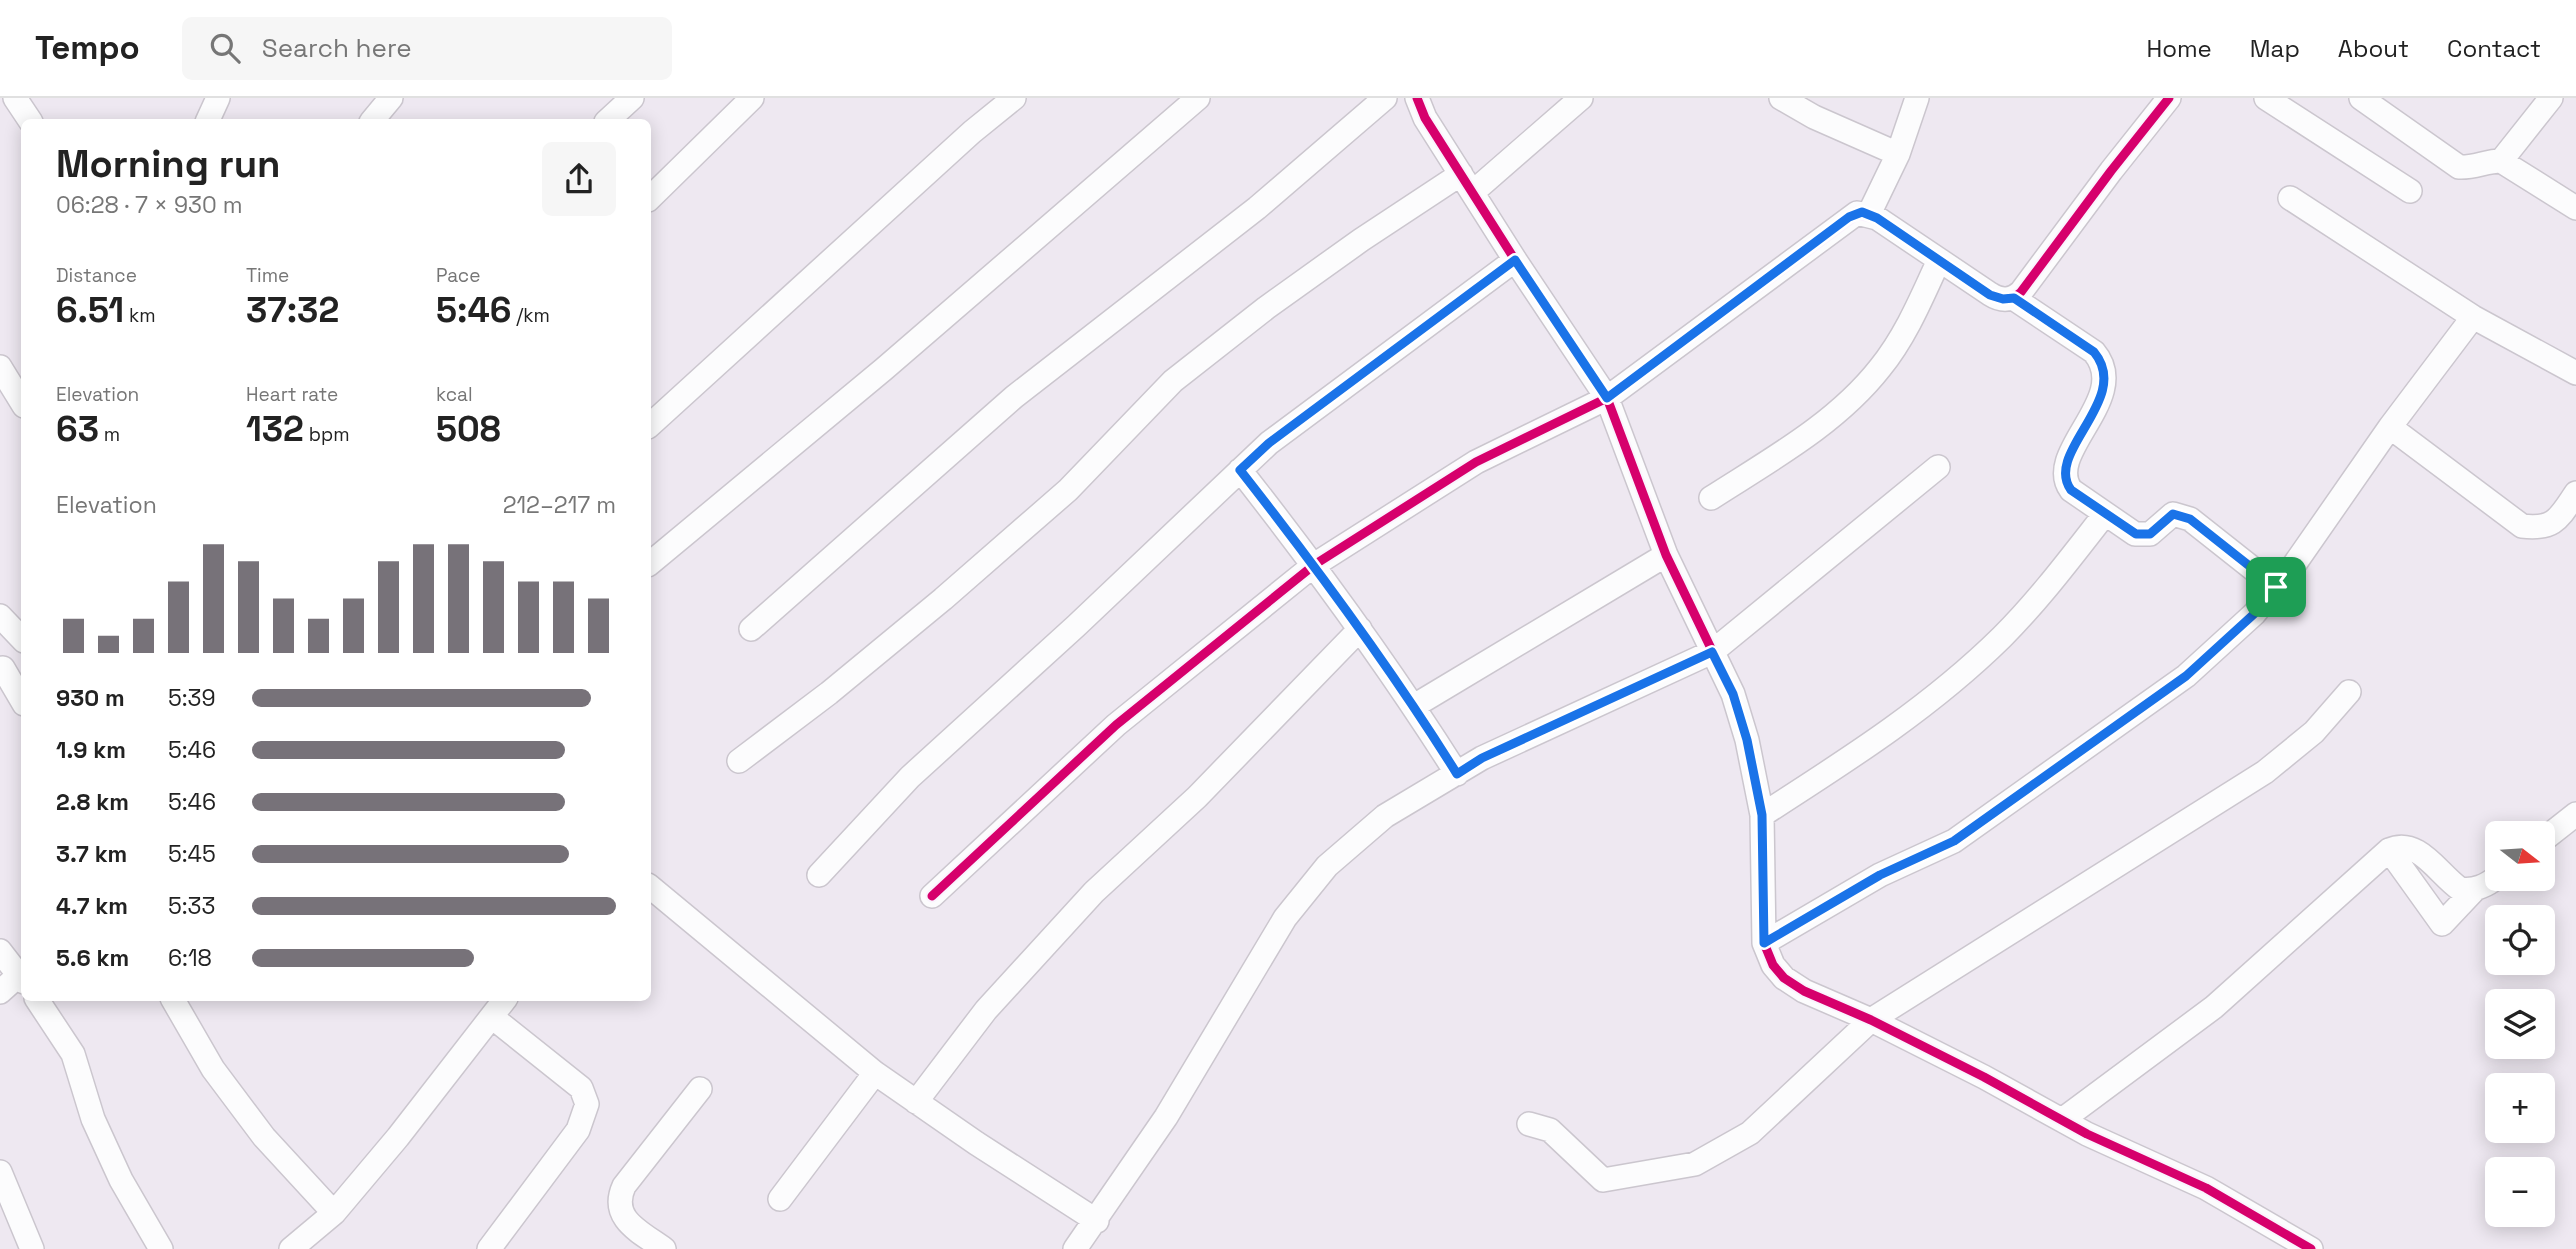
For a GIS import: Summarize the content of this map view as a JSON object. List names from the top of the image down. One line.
{"north":"right","page":{"header":"Tempo","search":"Search here","nav":["Home","Map","About","Contact"],"heading":["Morning run","06:28 · 7 × 930 m"],"stats":[["Distance","6.51 km"],["Time","37:32"],["Pace","5:46 /km"],["Elevation","63 m"],["Heart rate","132 bpm"],["kcal","508"]],"chart":["Elevation","212–217 m"],"list":[{"name":"930 m","note":"5:39"},{"name":"1.9 km","note":"5:46"},{"name":"2.8 km","note":"5:46"},{"name":"3.7 km","note":"5:45"},{"name":"4.7 km","note":"5:33"},{"name":"5.6 km","note":"6:18"}],"map_buttons":["+","−"]}}
